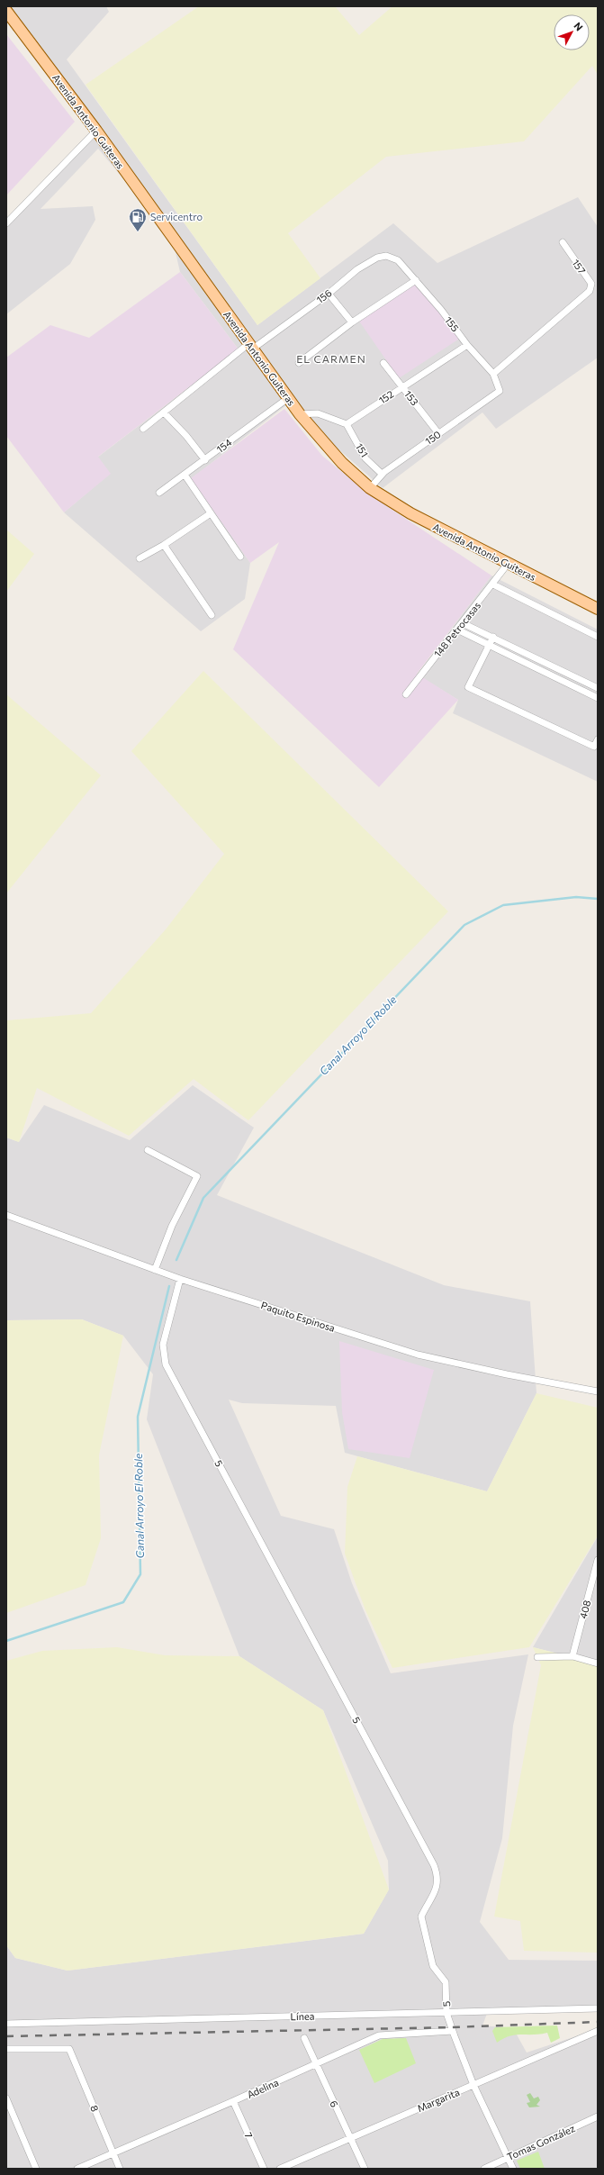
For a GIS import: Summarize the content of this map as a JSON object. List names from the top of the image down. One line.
{"streets":{"main road":["Avenida Antonio Guiteras"],"street":["157","156","155","152","153","150","154","151","148 Petrocasas","Paquito Espinosa","5","408","Línea","Adelina","Margarita","6","8","7","Tomas González"]},"crossings":[["Avenida Antonio Guiteras","156"],["Avenida Antonio Guiteras","150"],["Avenida Antonio Guiteras","154"],["Avenida Antonio Guiteras","148 Petrocasas"],["157","155"],["156","155"],["155","152"],["155","150"],["152","153"],["152","151"],["153","150"],["150","151"],["Paquito Espinosa","5"],["5","Línea"],["5","Adelina"],["5","Margarita"],["5","Tomas González"],["Adelina","6"],["Adelina","8"],["Adelina","7"],["Margarita","6"]],"districts":["EL CARMEN"],"water":["Canal Arroyo El Roble"],"places":{"fuel station":["Servicentro"]},"north":"top right"}
